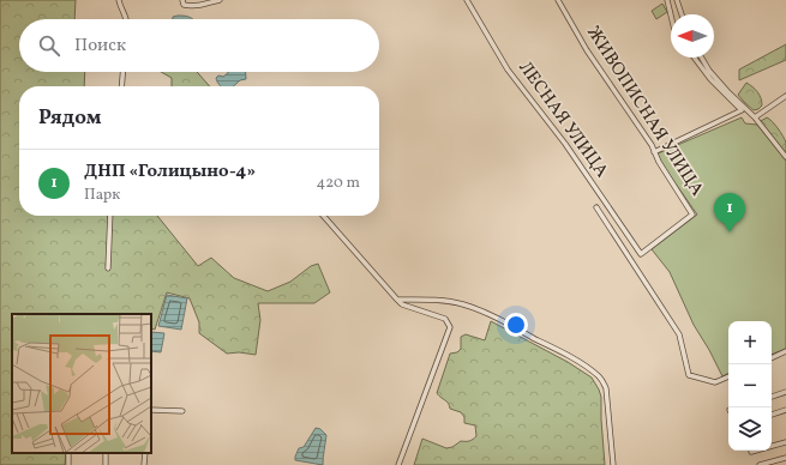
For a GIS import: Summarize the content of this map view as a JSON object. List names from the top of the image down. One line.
{"streets":{"street":["ЖИВОПИСНАЯ УЛИЦА","ЛЕСНАЯ УЛИЦА"]},"crossings":[["ЖИВОПИСНАЯ УЛИЦА","ЛЕСНАЯ УЛИЦА"]],"north":"left","page":{"search":"Поиск","heading":"Рядом","list":[{"mark":"1","name":"ДНП «Голицыно-4»","note":"Парк","value":"420 m"}],"pins":"1","map_buttons":["+","−"]}}
